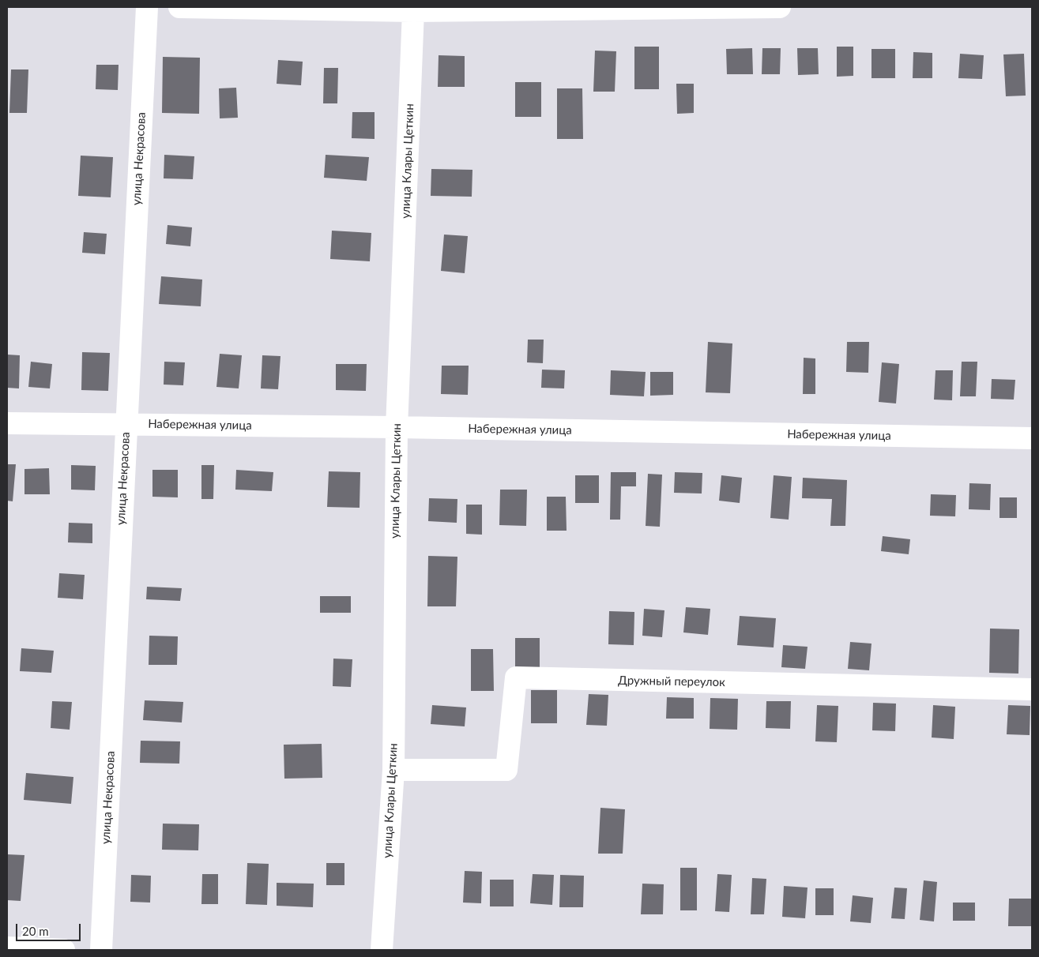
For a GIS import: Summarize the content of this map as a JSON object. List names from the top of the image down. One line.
{"streets":{"street":["улица Некрасова","улица Клары Цеткин","Набережная улица","Дружный переулок"]},"crossings":[["улица Некрасова","Набережная улица"],["улица Клары Цеткин","Набережная улица"],["улица Клары Цеткин","Дружный переулок"]],"scale_bar":"20 m"}
